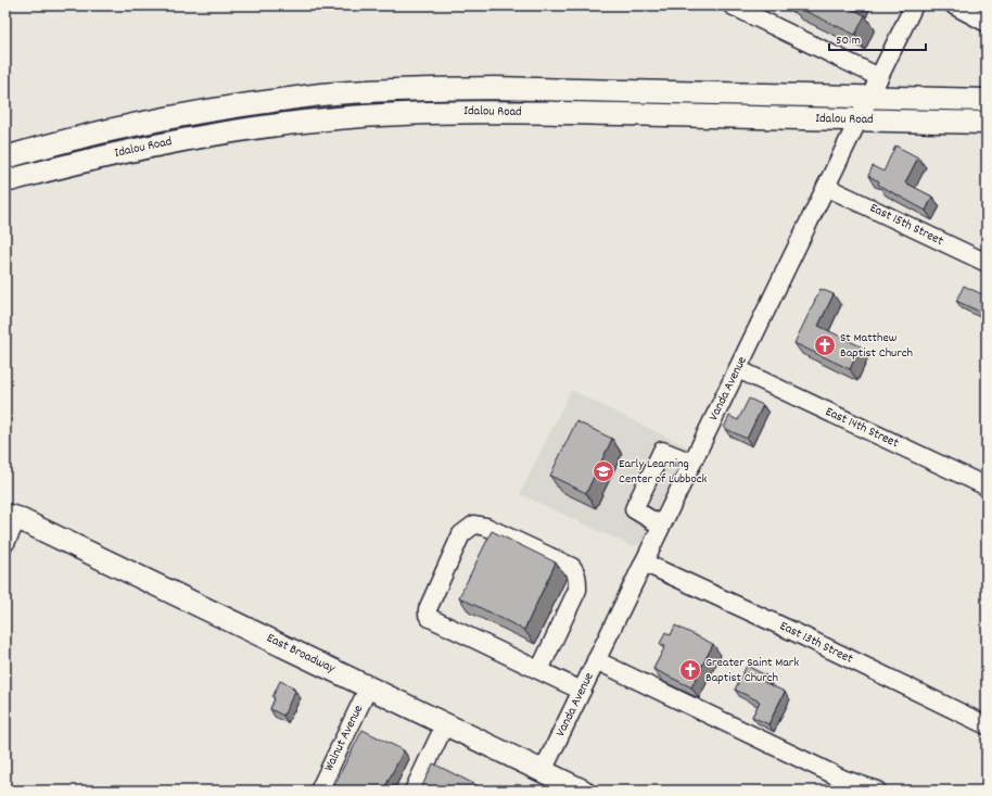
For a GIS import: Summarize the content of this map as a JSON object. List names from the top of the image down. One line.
{"streets":{"main road":["Idalou Road","East Broadway"],"street":["East 15th Street","Vanda Avenue","East 14th Street","East 13th Street","Walnut Avenue"]},"crossings":[["Idalou Road","Vanda Avenue"],["East 15th Street","Vanda Avenue"],["Vanda Avenue","East 14th Street"],["Vanda Avenue","East 13th Street"],["Vanda Avenue","East Broadway"],["East Broadway","Walnut Avenue"]],"places":{"church":["St Matthew Baptist Church","Greater Saint Mark Baptist Church"],"school or university":["Early Learning Center of Lubbock"]},"scale_bar":"50 m"}
